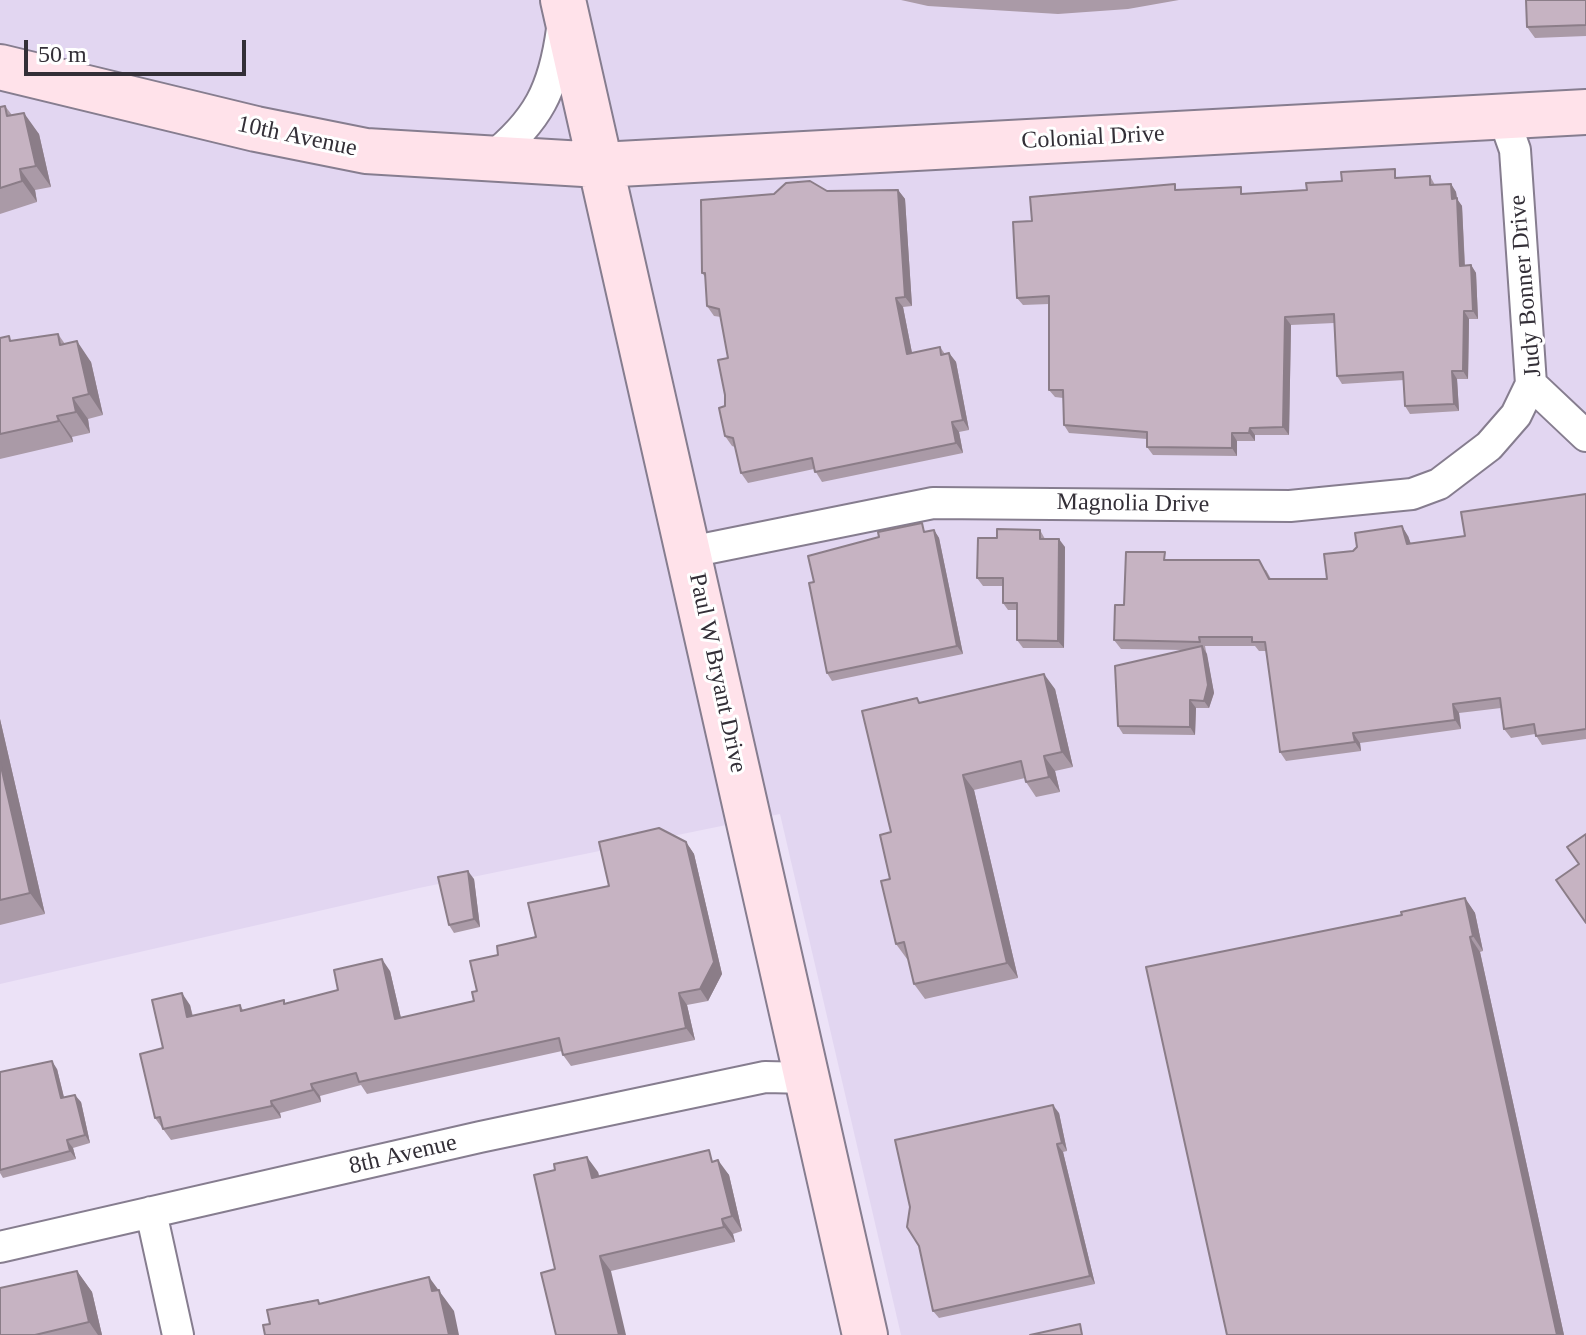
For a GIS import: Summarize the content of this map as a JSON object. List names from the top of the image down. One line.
{"streets":{"main road":["10th Avenue","Colonial Drive","Paul W Bryant Drive"],"street":["Judy Bonner Drive","Magnolia Drive","8th Avenue"]},"crossings":[["10th Avenue","Colonial Drive"],["10th Avenue","Paul W Bryant Drive"],["Colonial Drive","Judy Bonner Drive"],["Colonial Drive","Paul W Bryant Drive"],["Judy Bonner Drive","Magnolia Drive"],["Magnolia Drive","Paul W Bryant Drive"],["Paul W Bryant Drive","8th Avenue"]],"scale_bar":"50 m"}
